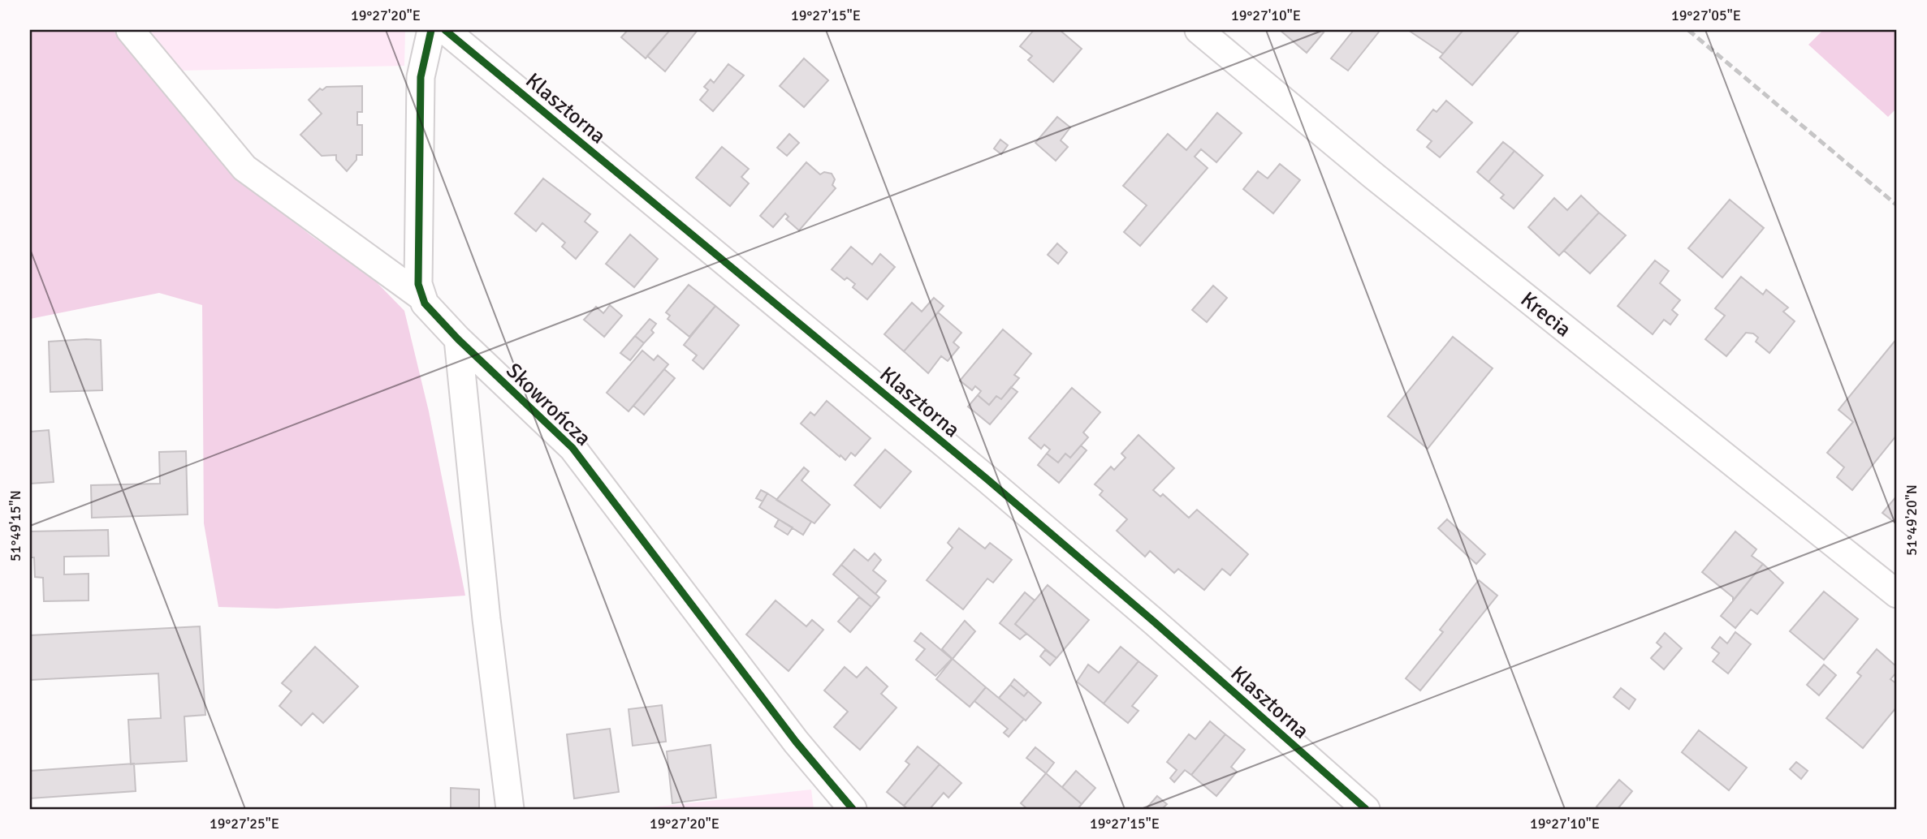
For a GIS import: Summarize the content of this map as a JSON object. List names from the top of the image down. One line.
{"streets":{"street":["Klasztorna","Krecia","Skowrończa"]},"coordinates":["19°27'20\"E","19°27'15\"E","19°27'10\"E","19°27'05\"E","51°49'20\"N","51°49'15\"N","19°27'25\"E"]}
